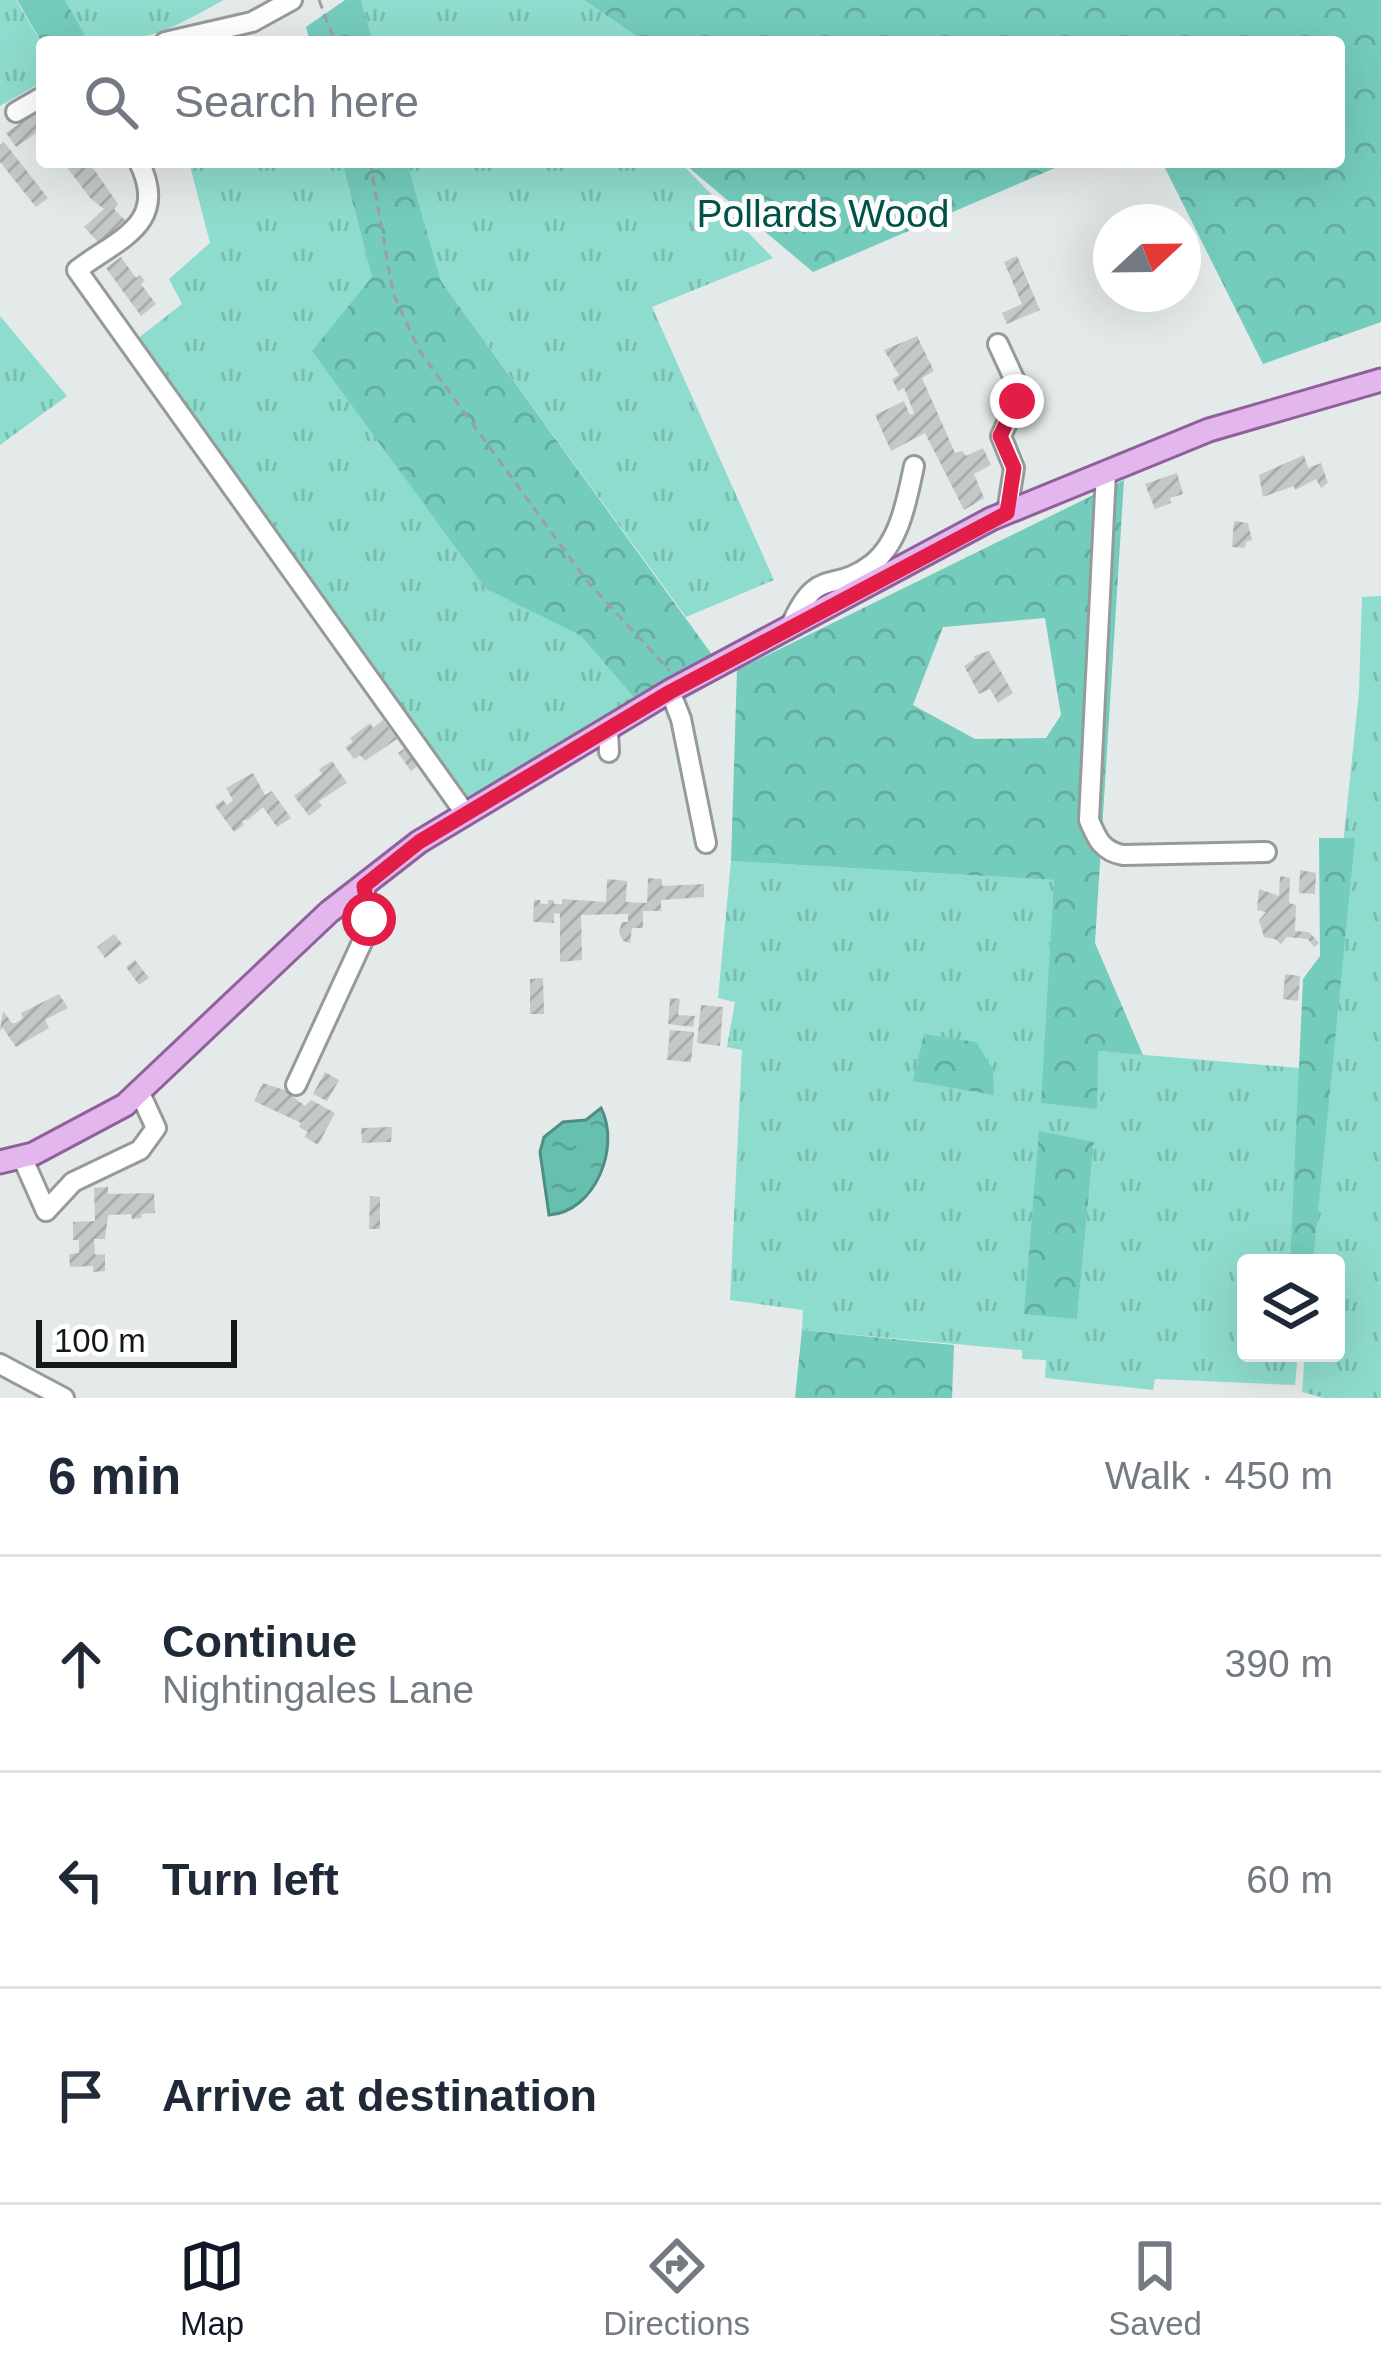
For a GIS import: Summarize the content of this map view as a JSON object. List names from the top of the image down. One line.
{"parks":["Pollards Wood"],"scale_bar":"100 m","north":"right","page":{"search":"Search here","scale":"100 m","heading":["6 min","Walk · 450 m"],"list":[["Continue","Nightingales Lane","390 m"],["Turn left","60 m"],"Arrive at destination"],"nav":["Map","Directions","Saved"]}}
